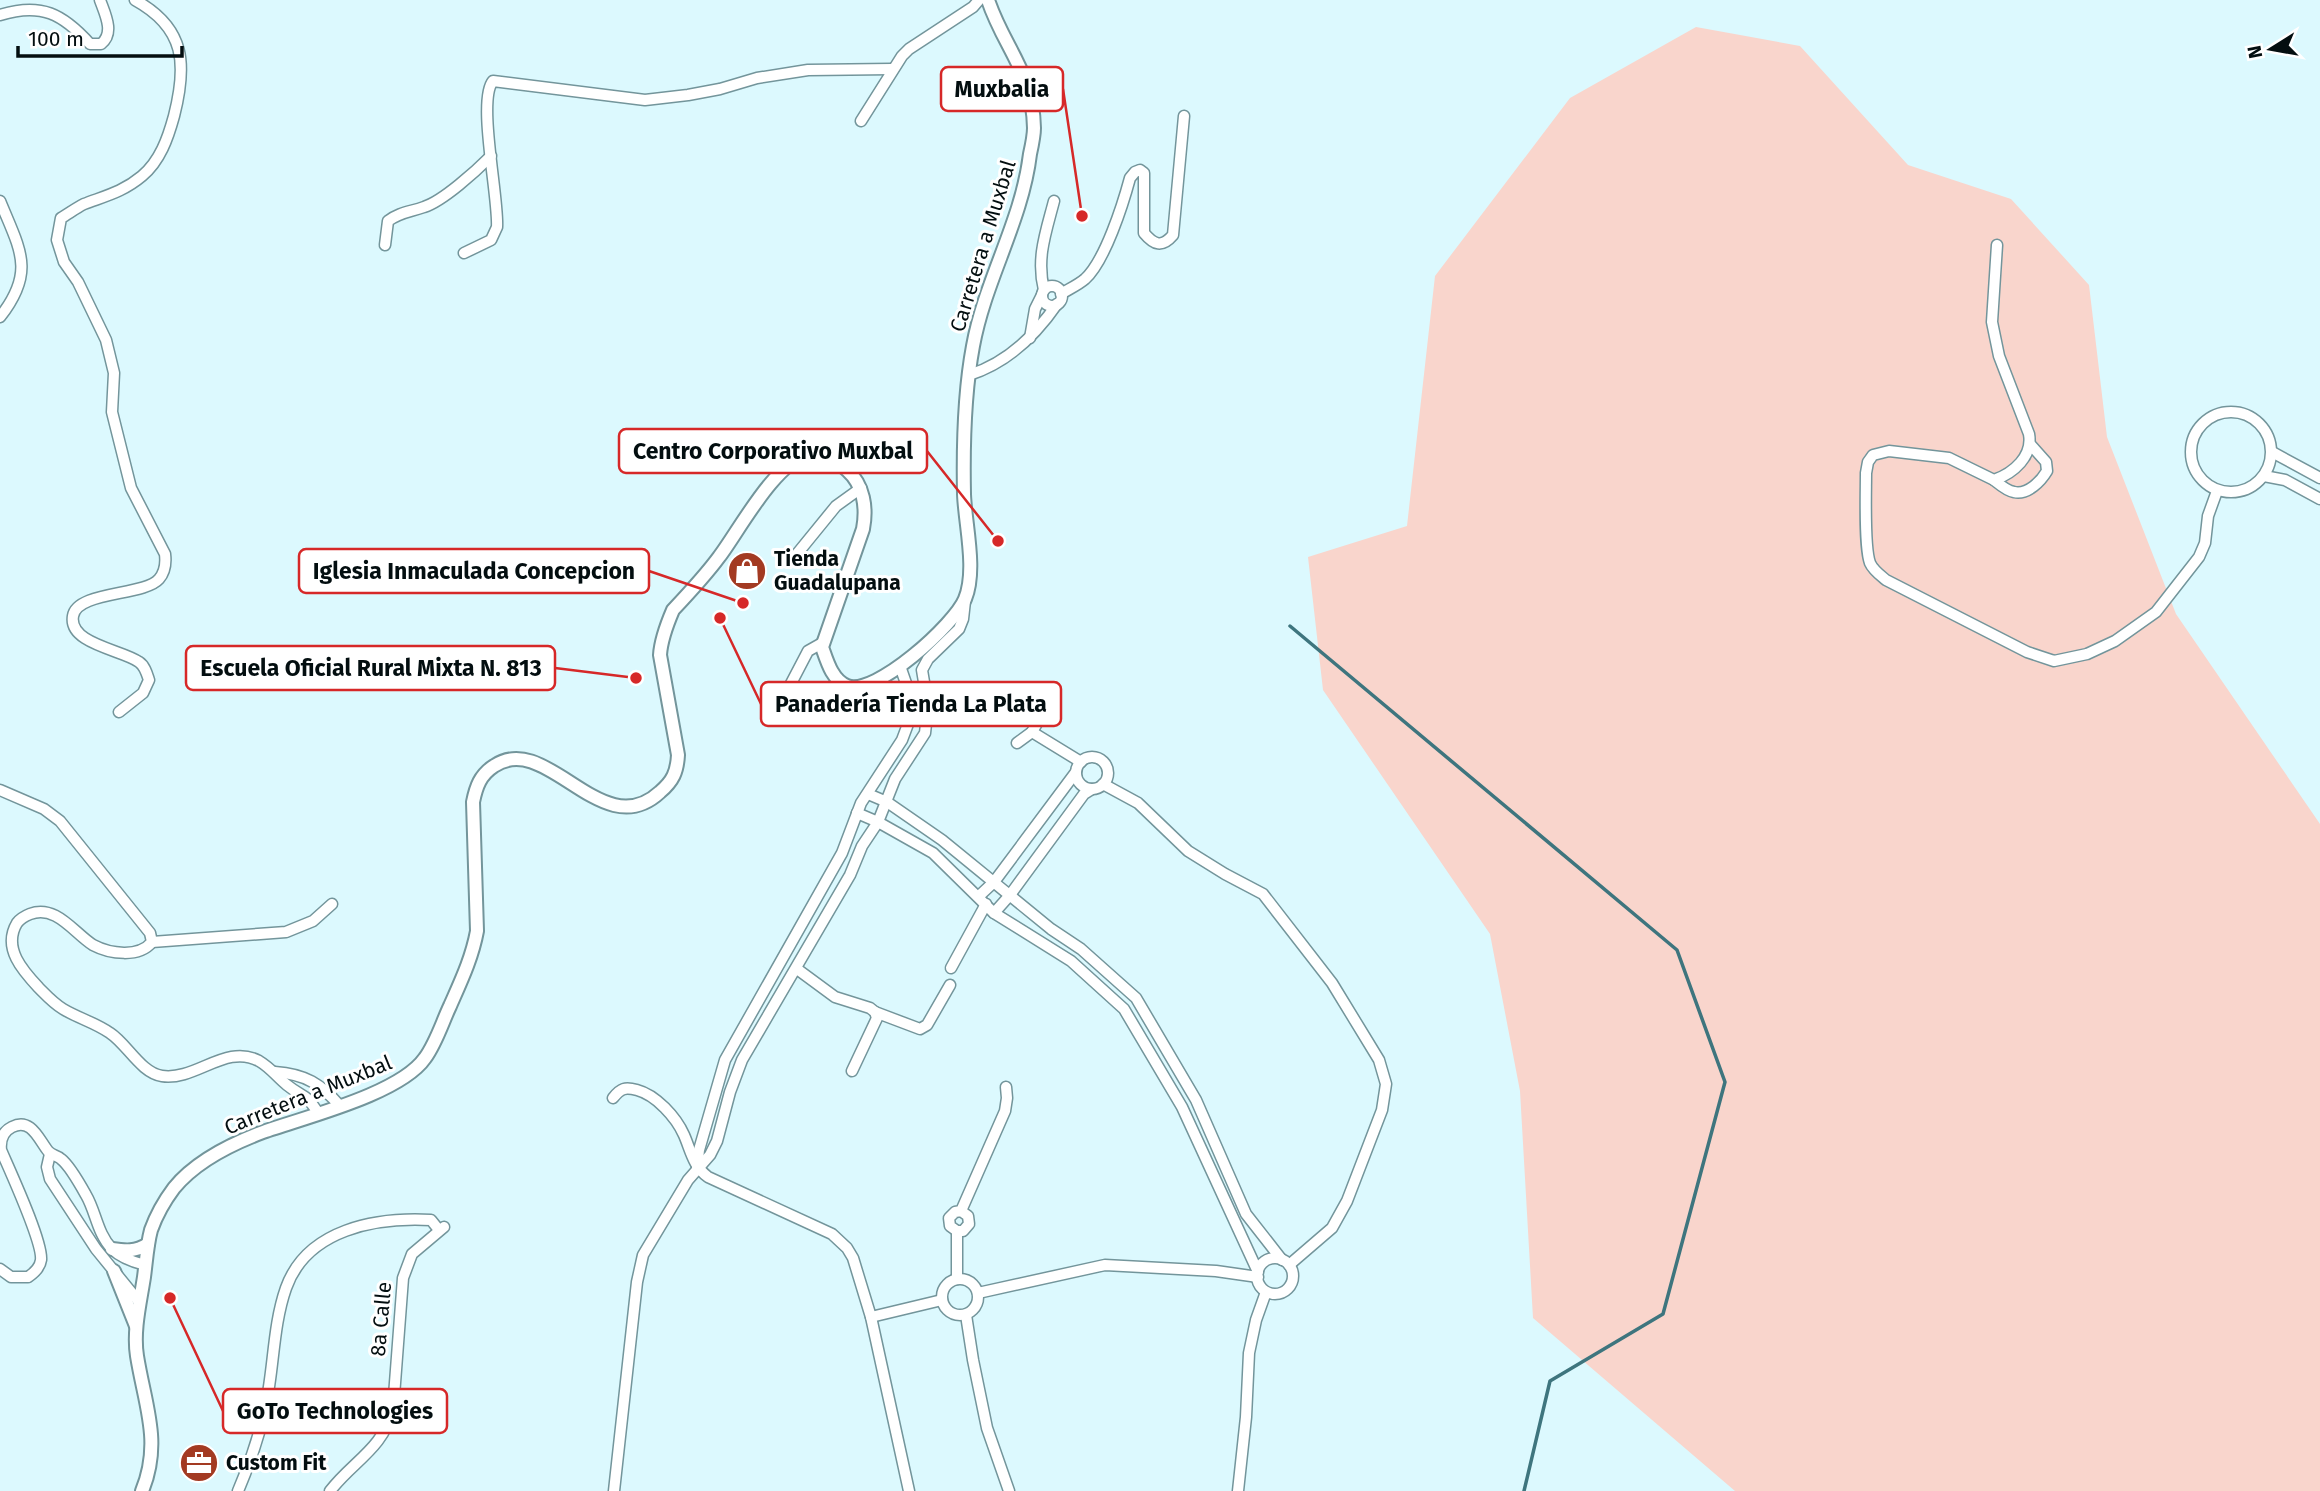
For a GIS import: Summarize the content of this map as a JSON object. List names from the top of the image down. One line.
{"streets":{"main road":["Carretera a Muxbal"],"street":["8a Calle"]},"places":{"other":["Muxbalia","Centro Corporativo Muxbal","Iglesia Inmaculada Concepcion","Panadería Tienda La Plata","Escuela Oficial Rural Mixta N. 813","GoTo Technologies"],"shop":["Tienda Guadalupana"],"office":["Custom Fit"]},"scale_bar":"100 m","north":"left"}
